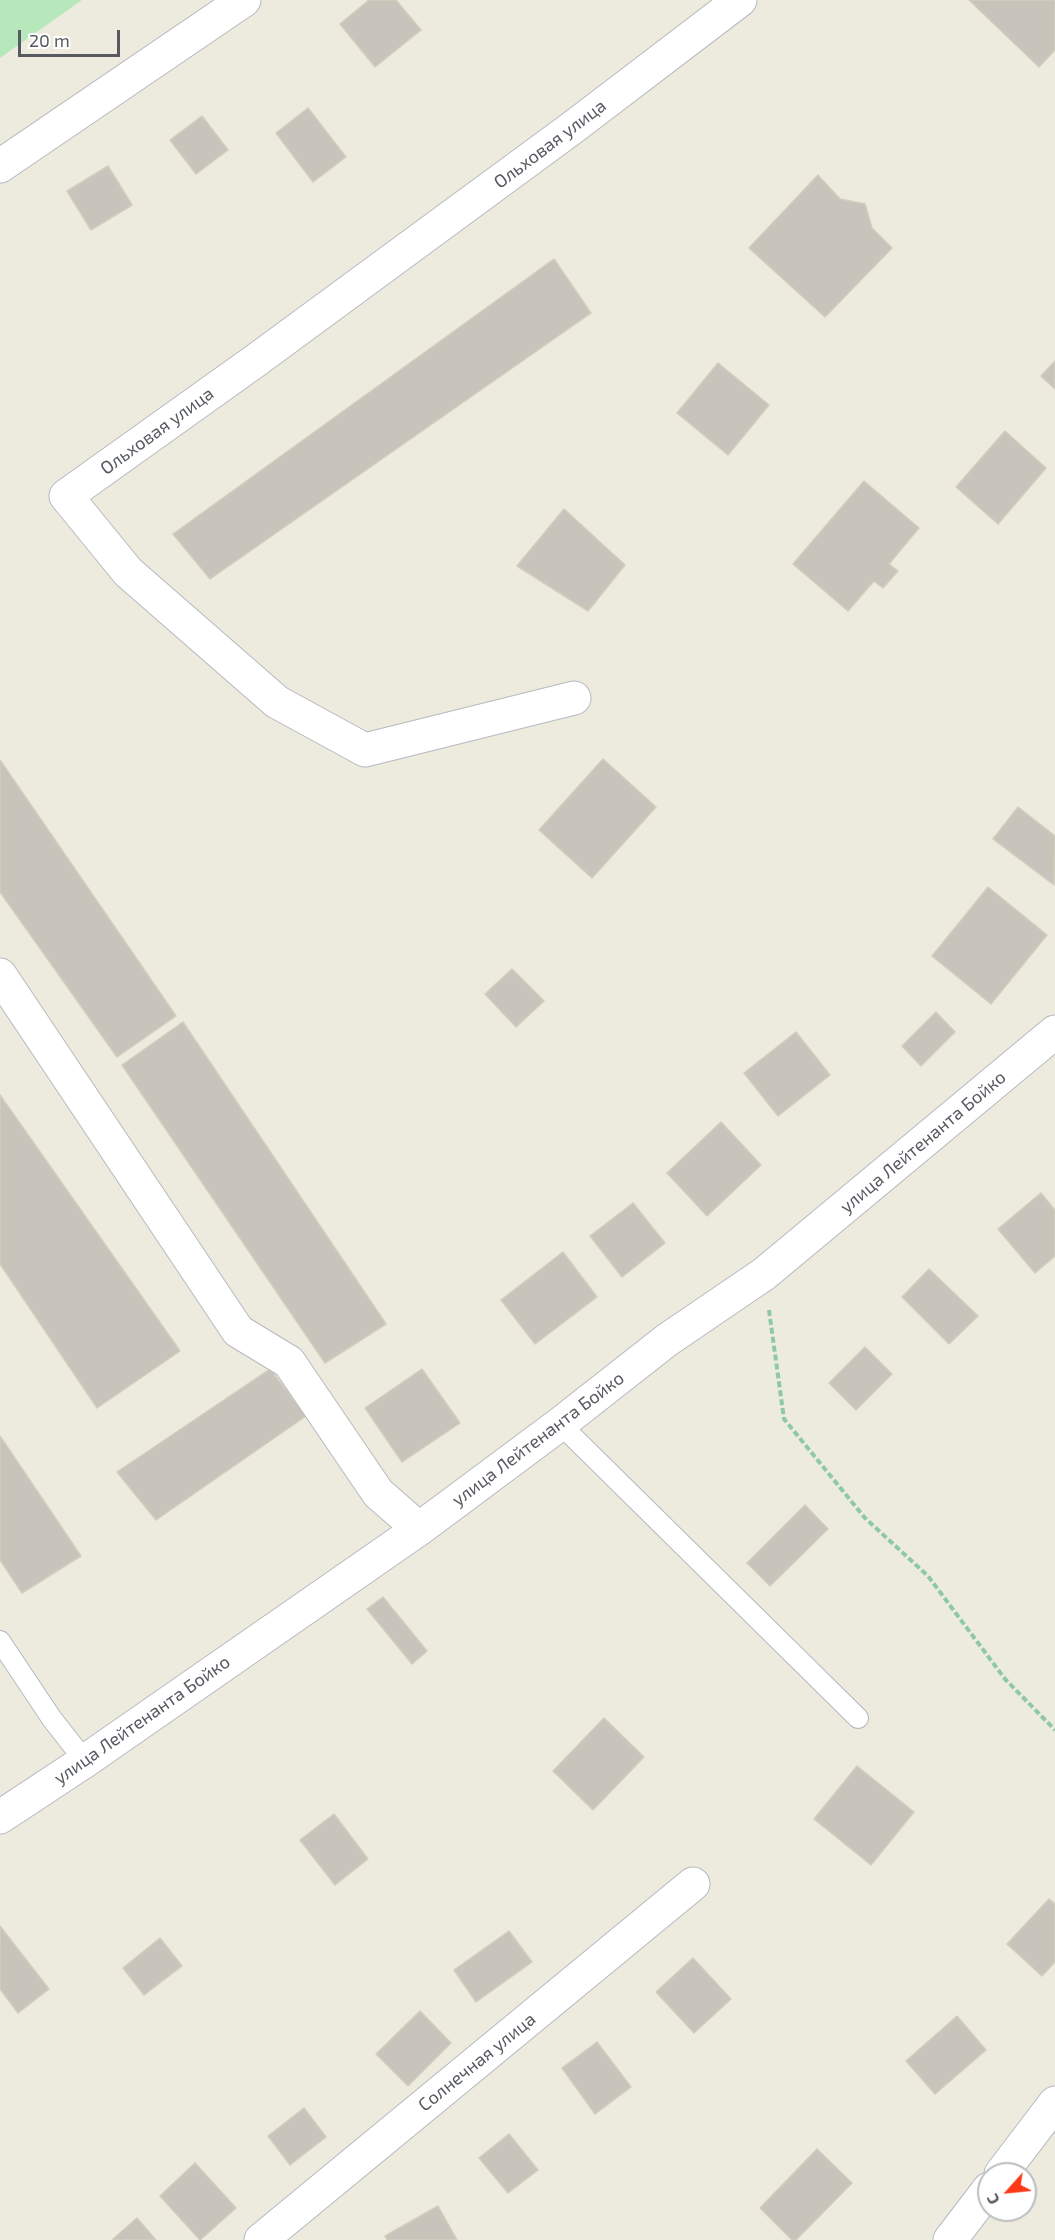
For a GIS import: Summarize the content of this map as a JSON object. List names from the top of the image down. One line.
{"streets":{"street":["Ольховая улица","улица Лейтенанта Бойко","Солнечная улица"]},"scale_bar":"20 m","north":"bottom left"}
